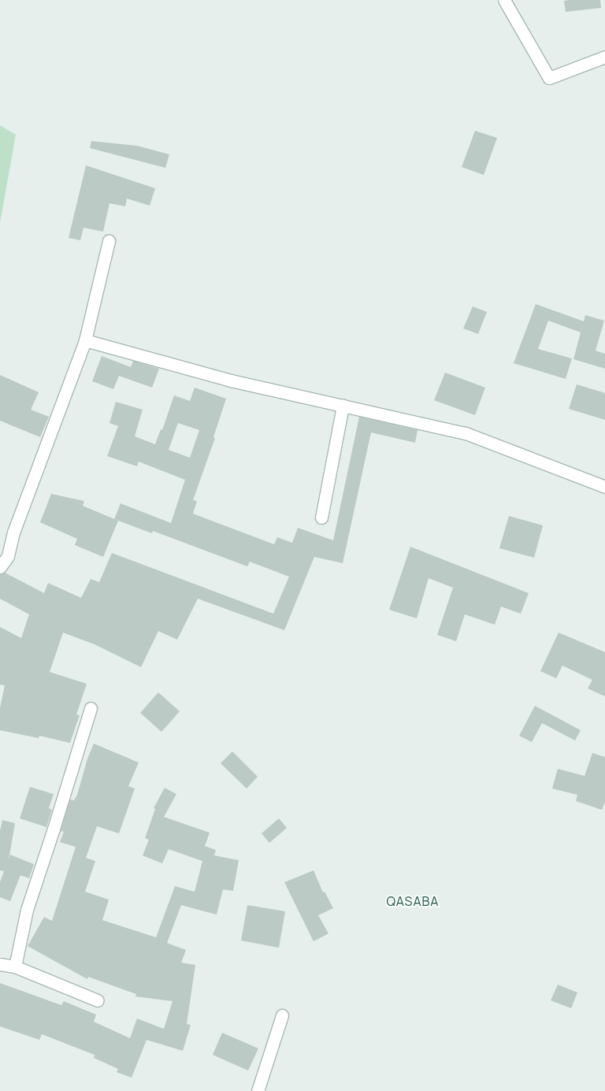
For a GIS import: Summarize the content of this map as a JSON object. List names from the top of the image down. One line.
{"districts":["QASABA"]}
